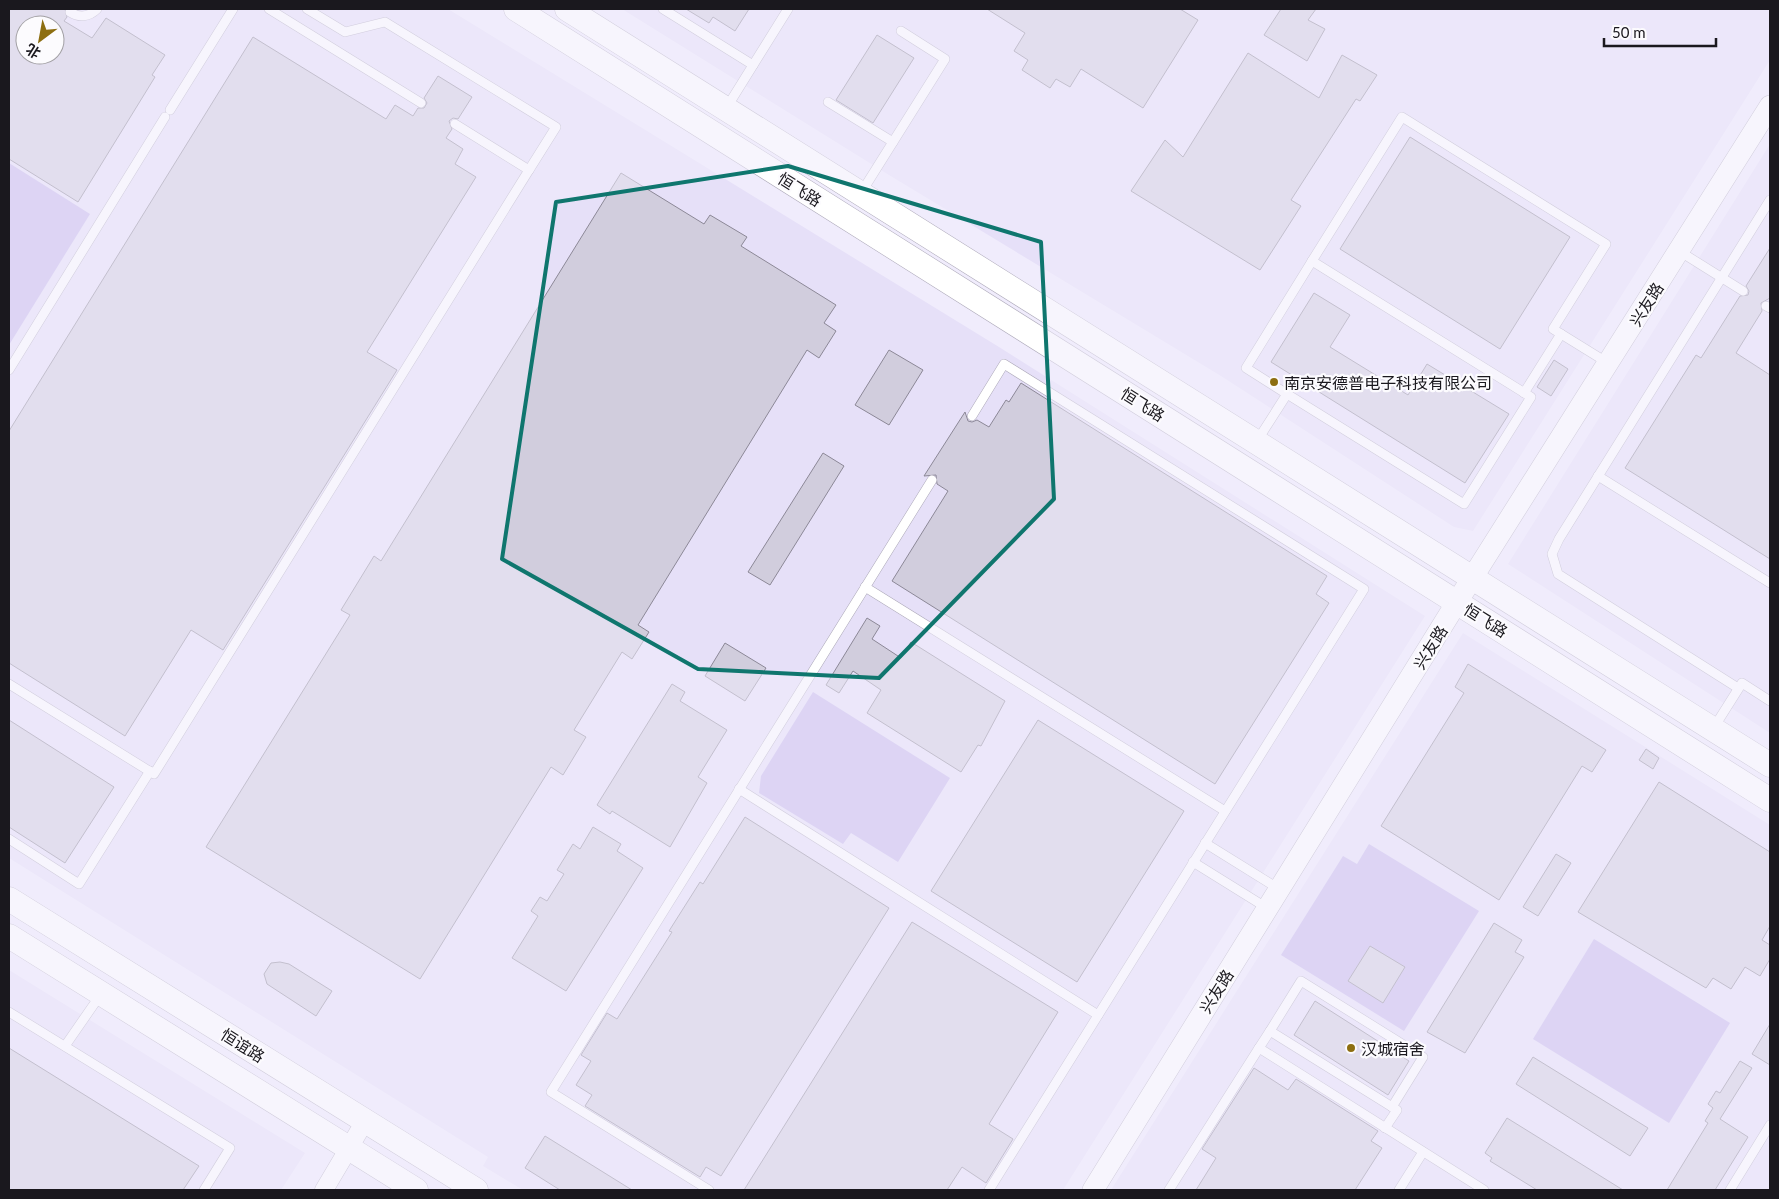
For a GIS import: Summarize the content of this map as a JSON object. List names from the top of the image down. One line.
{"streets":{"main road":["恒飞路","恒谊路"],"street":["兴友路"]},"crossings":[["恒飞路","兴友路"]],"places":["南京安德普电子科技有限公司","汉城宿舍"],"scale_bar":"50 m","north":"bottom left"}
